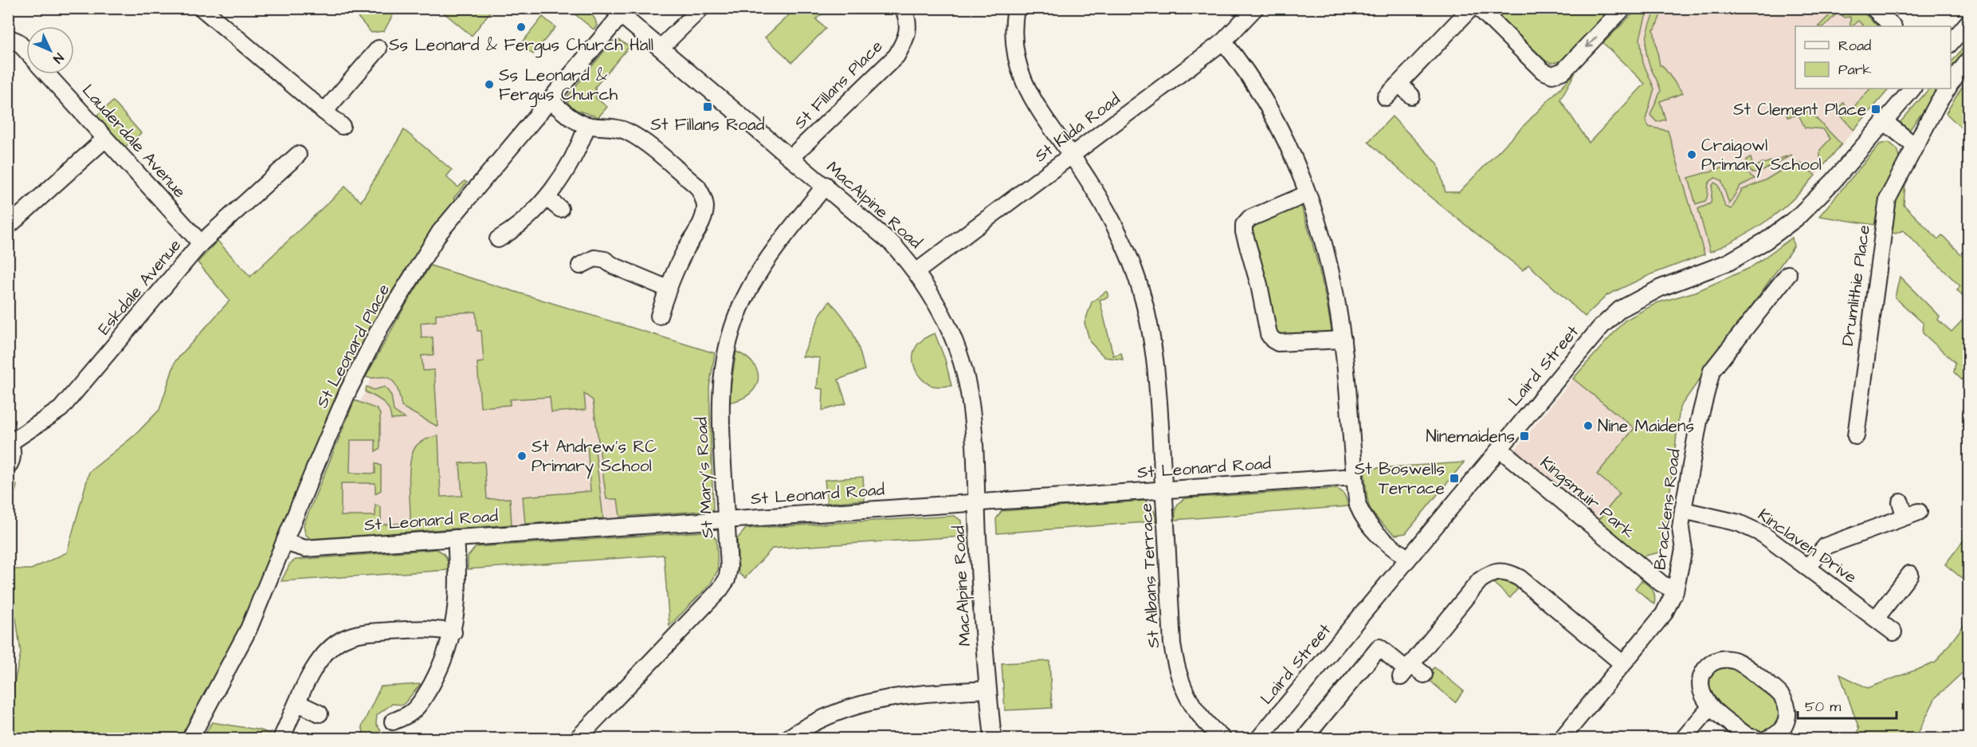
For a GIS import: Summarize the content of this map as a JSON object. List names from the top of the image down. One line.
{"streets":{"street":["St Fillans Place","St Kilda Road","Lauderdale Avenue","MacAlpine Road","Drumlithie Place","Eskdale Avenue","St Leonard Place","Laird Street","St Leonard Road","St Mary's Road","Kingsmuir Park","Brackens Road","Kinclaven Drive","St Albans Terrace"]},"crossings":[["St Fillans Place","MacAlpine Road"],["St Kilda Road","MacAlpine Road"],["St Kilda Road","St Albans Terrace"],["Lauderdale Avenue","Eskdale Avenue"],["MacAlpine Road","St Leonard Place"],["MacAlpine Road","St Leonard Road"],["MacAlpine Road","St Mary's Road"],["St Leonard Place","St Leonard Road"],["Laird Street","Kingsmuir Park"],["St Leonard Road","St Mary's Road"],["St Leonard Road","St Albans Terrace"],["Kingsmuir Park","Brackens Road"],["Brackens Road","Kinclaven Drive"]],"places":{"other":["Ss Leonard & Fergus Church Hall","Ss Leonard & Fergus Church","Craigowl Primary School","Nine Maidens","St Andrew's RC Primary School"],"transit":["St Fillans Road","St Clement Place","Ninemaidens","St Boswells Terrace"]},"legend":["Road","Park"],"scale_bar":"50 m","north":"bottom right"}
